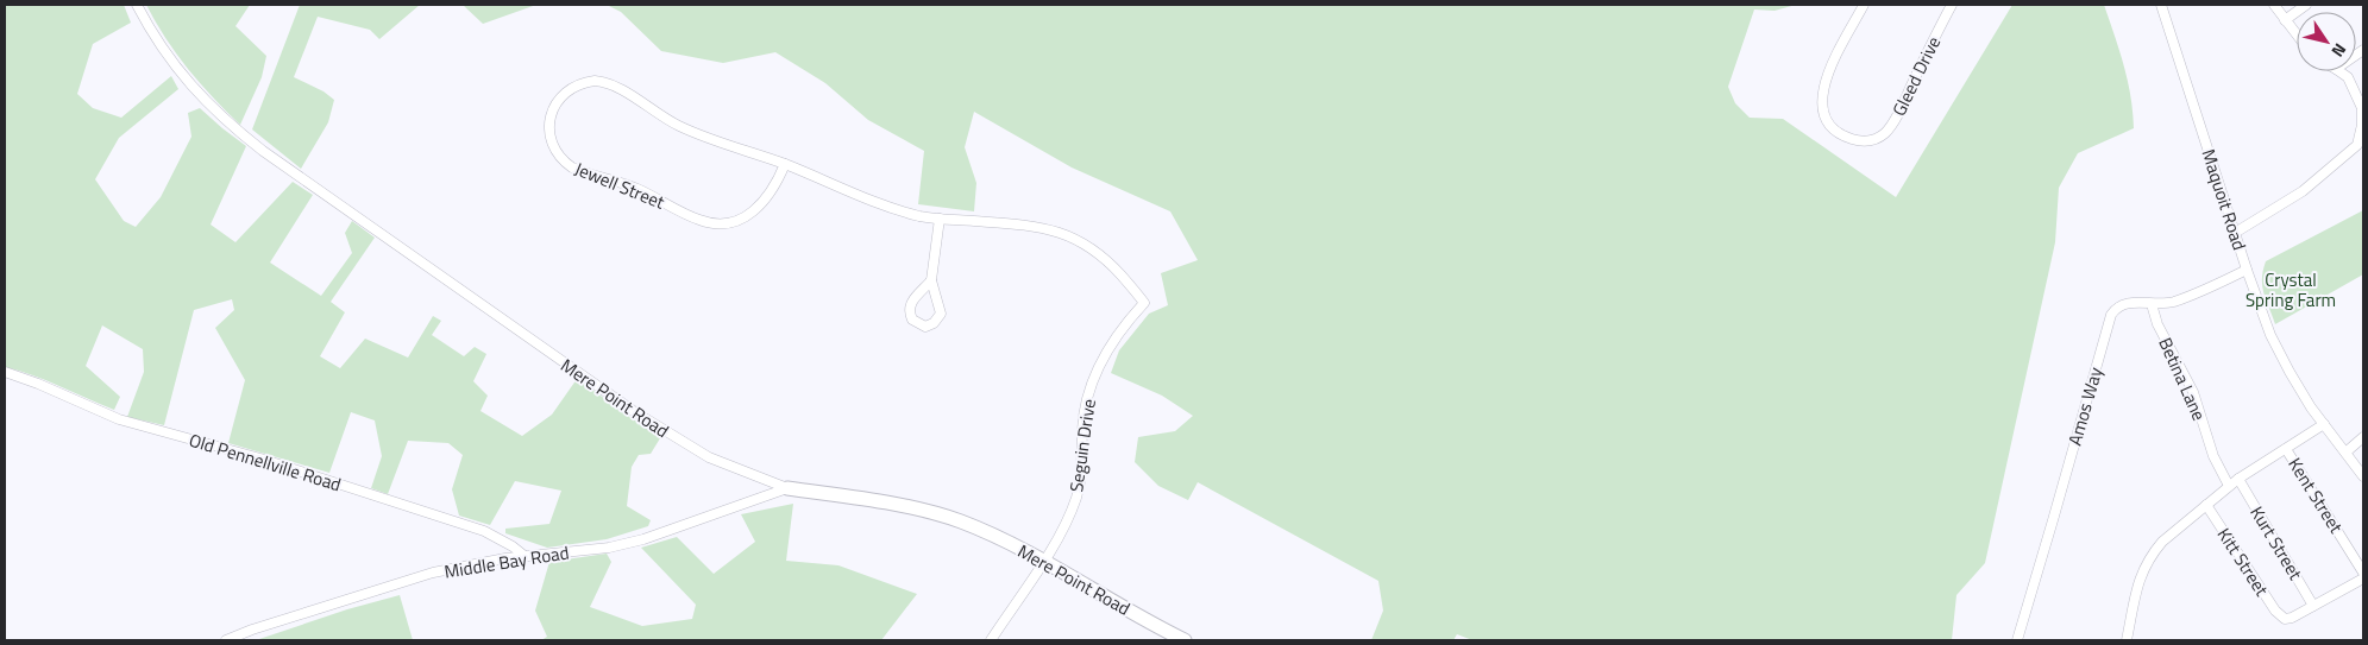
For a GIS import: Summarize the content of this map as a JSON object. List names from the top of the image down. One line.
{"streets":{"street":["Gleed Drive","Jewell Street","Maquoit Road","Betina Lane","Mere Point Road","Amos Way","Seguin Drive","Old Pennellville Road","Kent Street","Kurt Street","Middle Bay Road","Kitt Street"]},"crossings":[["Jewell Street","Seguin Drive"],["Maquoit Road","Amos Way"],["Betina Lane","Amos Way"],["Mere Point Road","Seguin Drive"],["Mere Point Road","Middle Bay Road"],["Old Pennellville Road","Middle Bay Road"],["Kurt Street","Kitt Street"]],"parks":["Crystal Spring Farm"],"north":"bottom right"}
